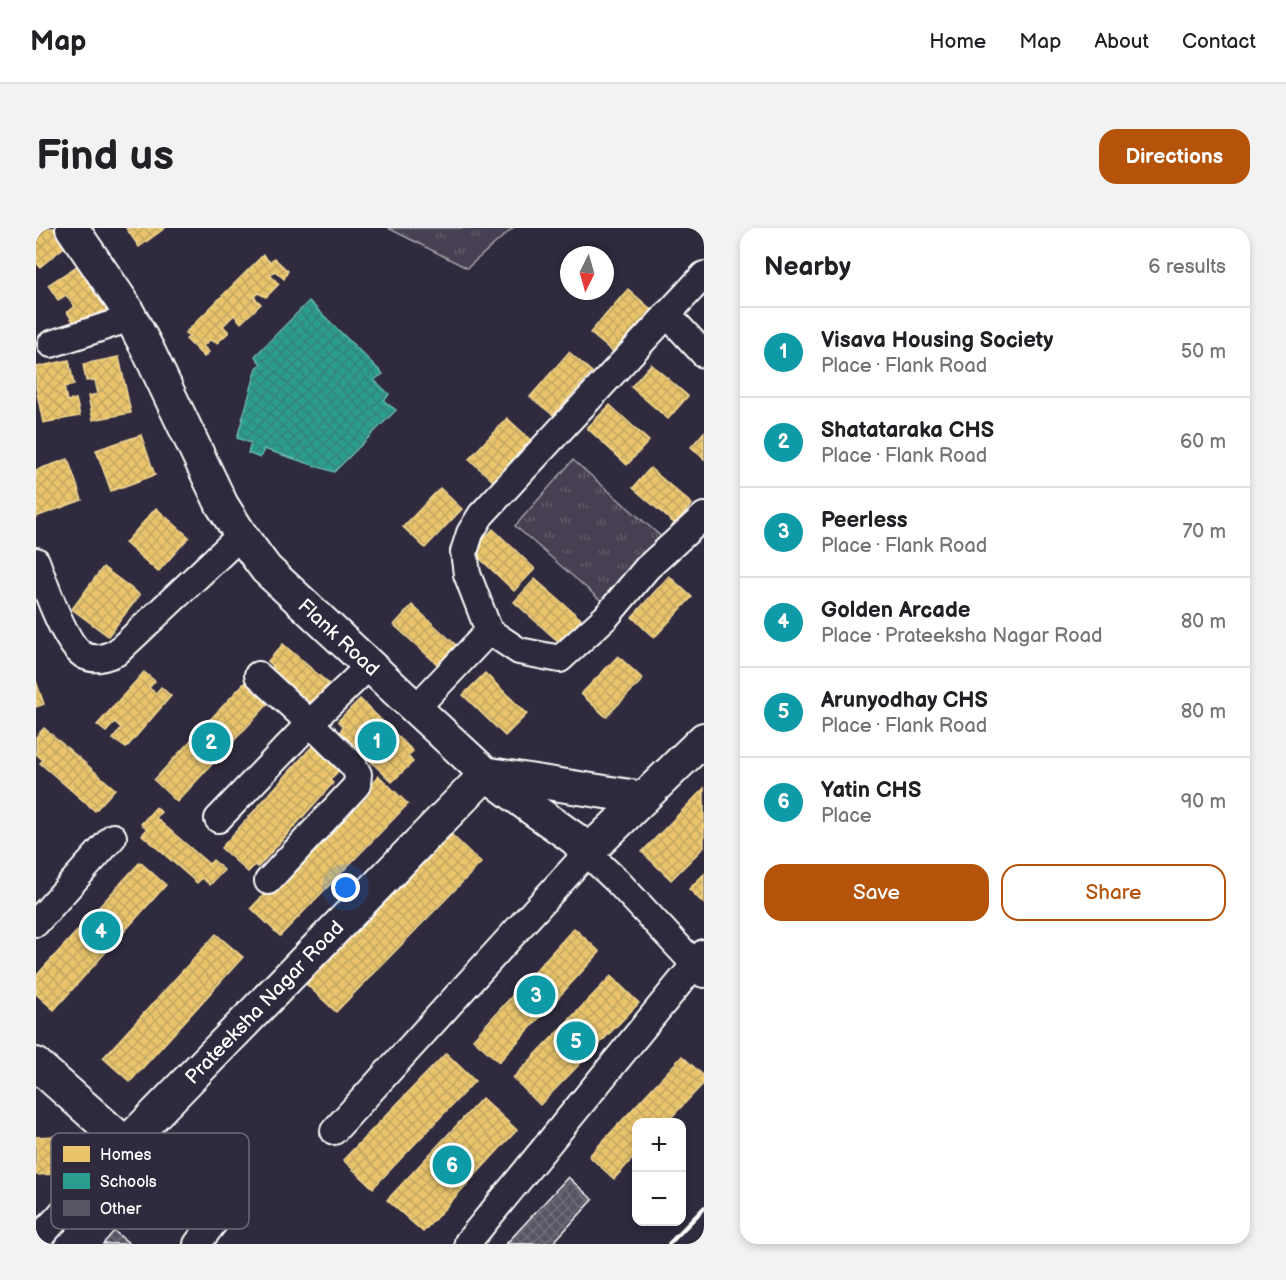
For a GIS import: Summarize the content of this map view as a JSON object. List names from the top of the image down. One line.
{"streets":{"street":["Flank Road","Prateeksha Nagar Road"]},"crossings":[["Flank Road","Prateeksha Nagar Road"]],"legend":["Homes","Schools","Other"],"north":"bottom","page":{"header":"Map","nav":["Home","Map","About","Contact"],"buttons":["Directions",["Save","Share"]],"title":"Find us","heading":["Nearby","6 results"],"list":[{"mark":"1","name":"Visava Housing Society","note":"Place · Flank Road","value":"50 m"},{"mark":"2","name":"Shatataraka CHS","note":"Place · Flank Road","value":"60 m"},{"mark":"3","name":"Peerless","note":"Place · Flank Road","value":"70 m"},{"mark":"4","name":"Golden Arcade","note":"Place · Prateeksha Nagar Road","value":"80 m"},{"mark":"5","name":"Arunyodhay CHS","note":"Place · Flank Road","value":"80 m"},{"mark":"6","name":"Yatin CHS","note":"Place","value":"90 m"}],"pins":["1","2","4","3","5","6"],"map_buttons":["+","−"]}}
